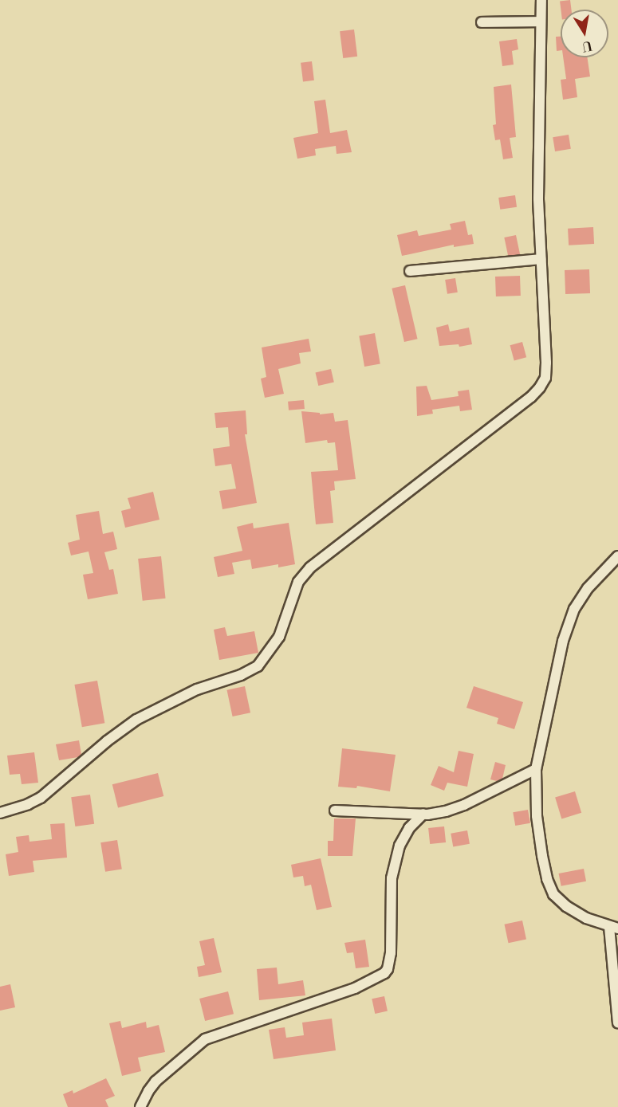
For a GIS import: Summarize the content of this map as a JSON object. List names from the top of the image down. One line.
{"north":"bottom"}
